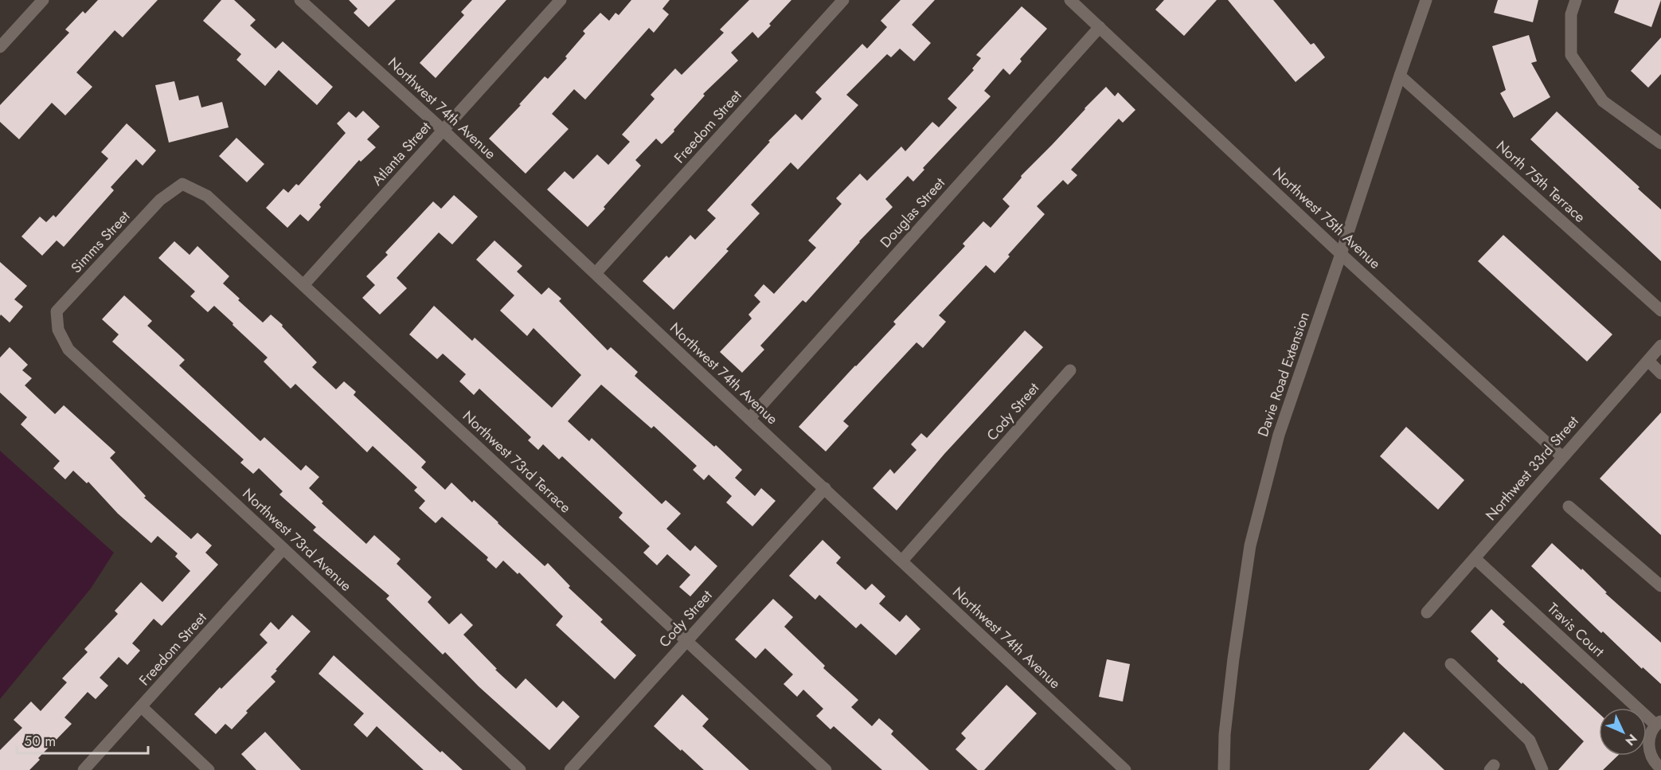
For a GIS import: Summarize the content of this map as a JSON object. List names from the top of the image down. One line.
{"streets":{"street":["Northwest 74th Avenue","Freedom Street","Atlanta Street","North 75th Terrace","Douglas Street","Northwest 75th Avenue","Simms Street","Davie Road Extension","Cody Street","Northwest 73rd Terrace","Northwest 33rd Street","Northwest 73rd Avenue","Travis Court"]},"crossings":[["Northwest 74th Avenue","Freedom Street"],["Northwest 74th Avenue","Atlanta Street"],["Northwest 74th Avenue","Douglas Street"],["Northwest 74th Avenue","Cody Street"],["Freedom Street","Northwest 73rd Avenue"],["Atlanta Street","Northwest 73rd Terrace"],["North 75th Terrace","Davie Road Extension"],["Douglas Street","Northwest 75th Avenue"],["Northwest 75th Avenue","Davie Road Extension"],["Northwest 75th Avenue","Northwest 33rd Street"],["Simms Street","Northwest 73rd Terrace"],["Simms Street","Northwest 73rd Avenue"],["Cody Street","Northwest 73rd Terrace"],["Northwest 33rd Street","Travis Court"]],"scale_bar":"50 m","north":"bottom right"}
